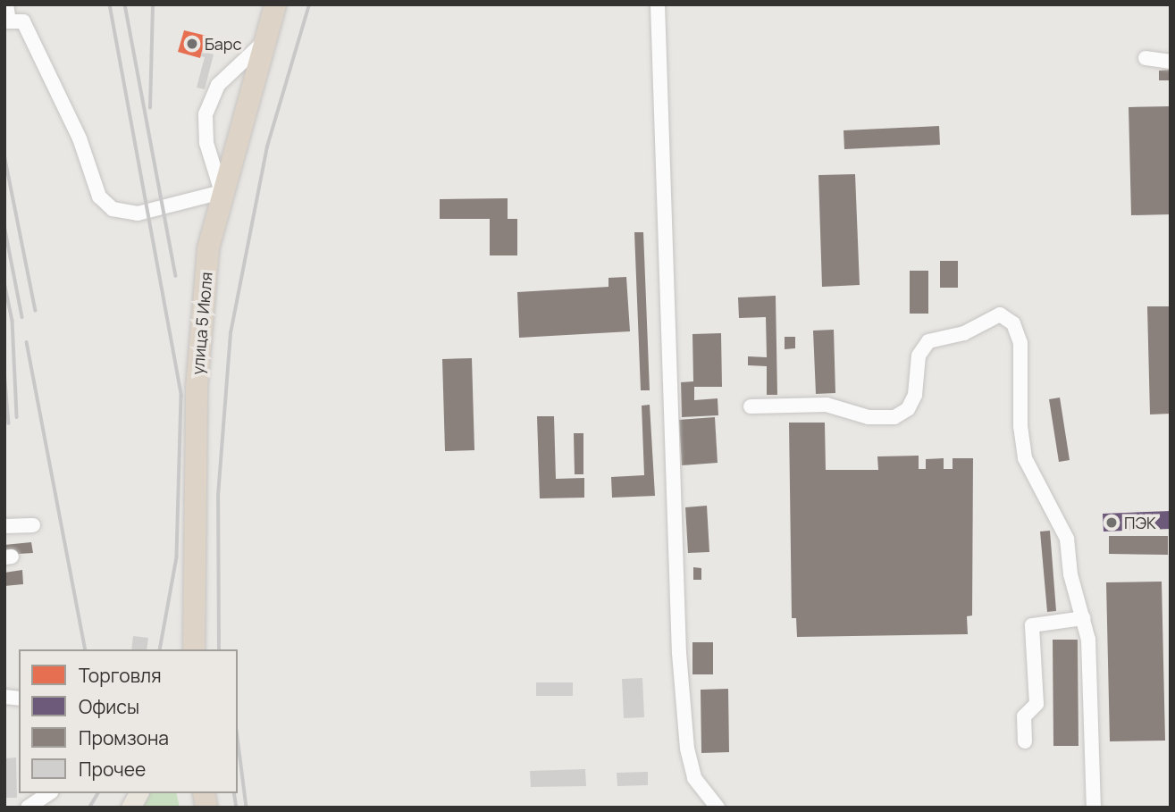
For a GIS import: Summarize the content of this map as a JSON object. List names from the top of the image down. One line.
{"streets":{"highway":["улица 5 Июля"]},"places":["Барс","ПЭК"],"legend":["Торговля","Офисы","Промзона","Прочее"]}
